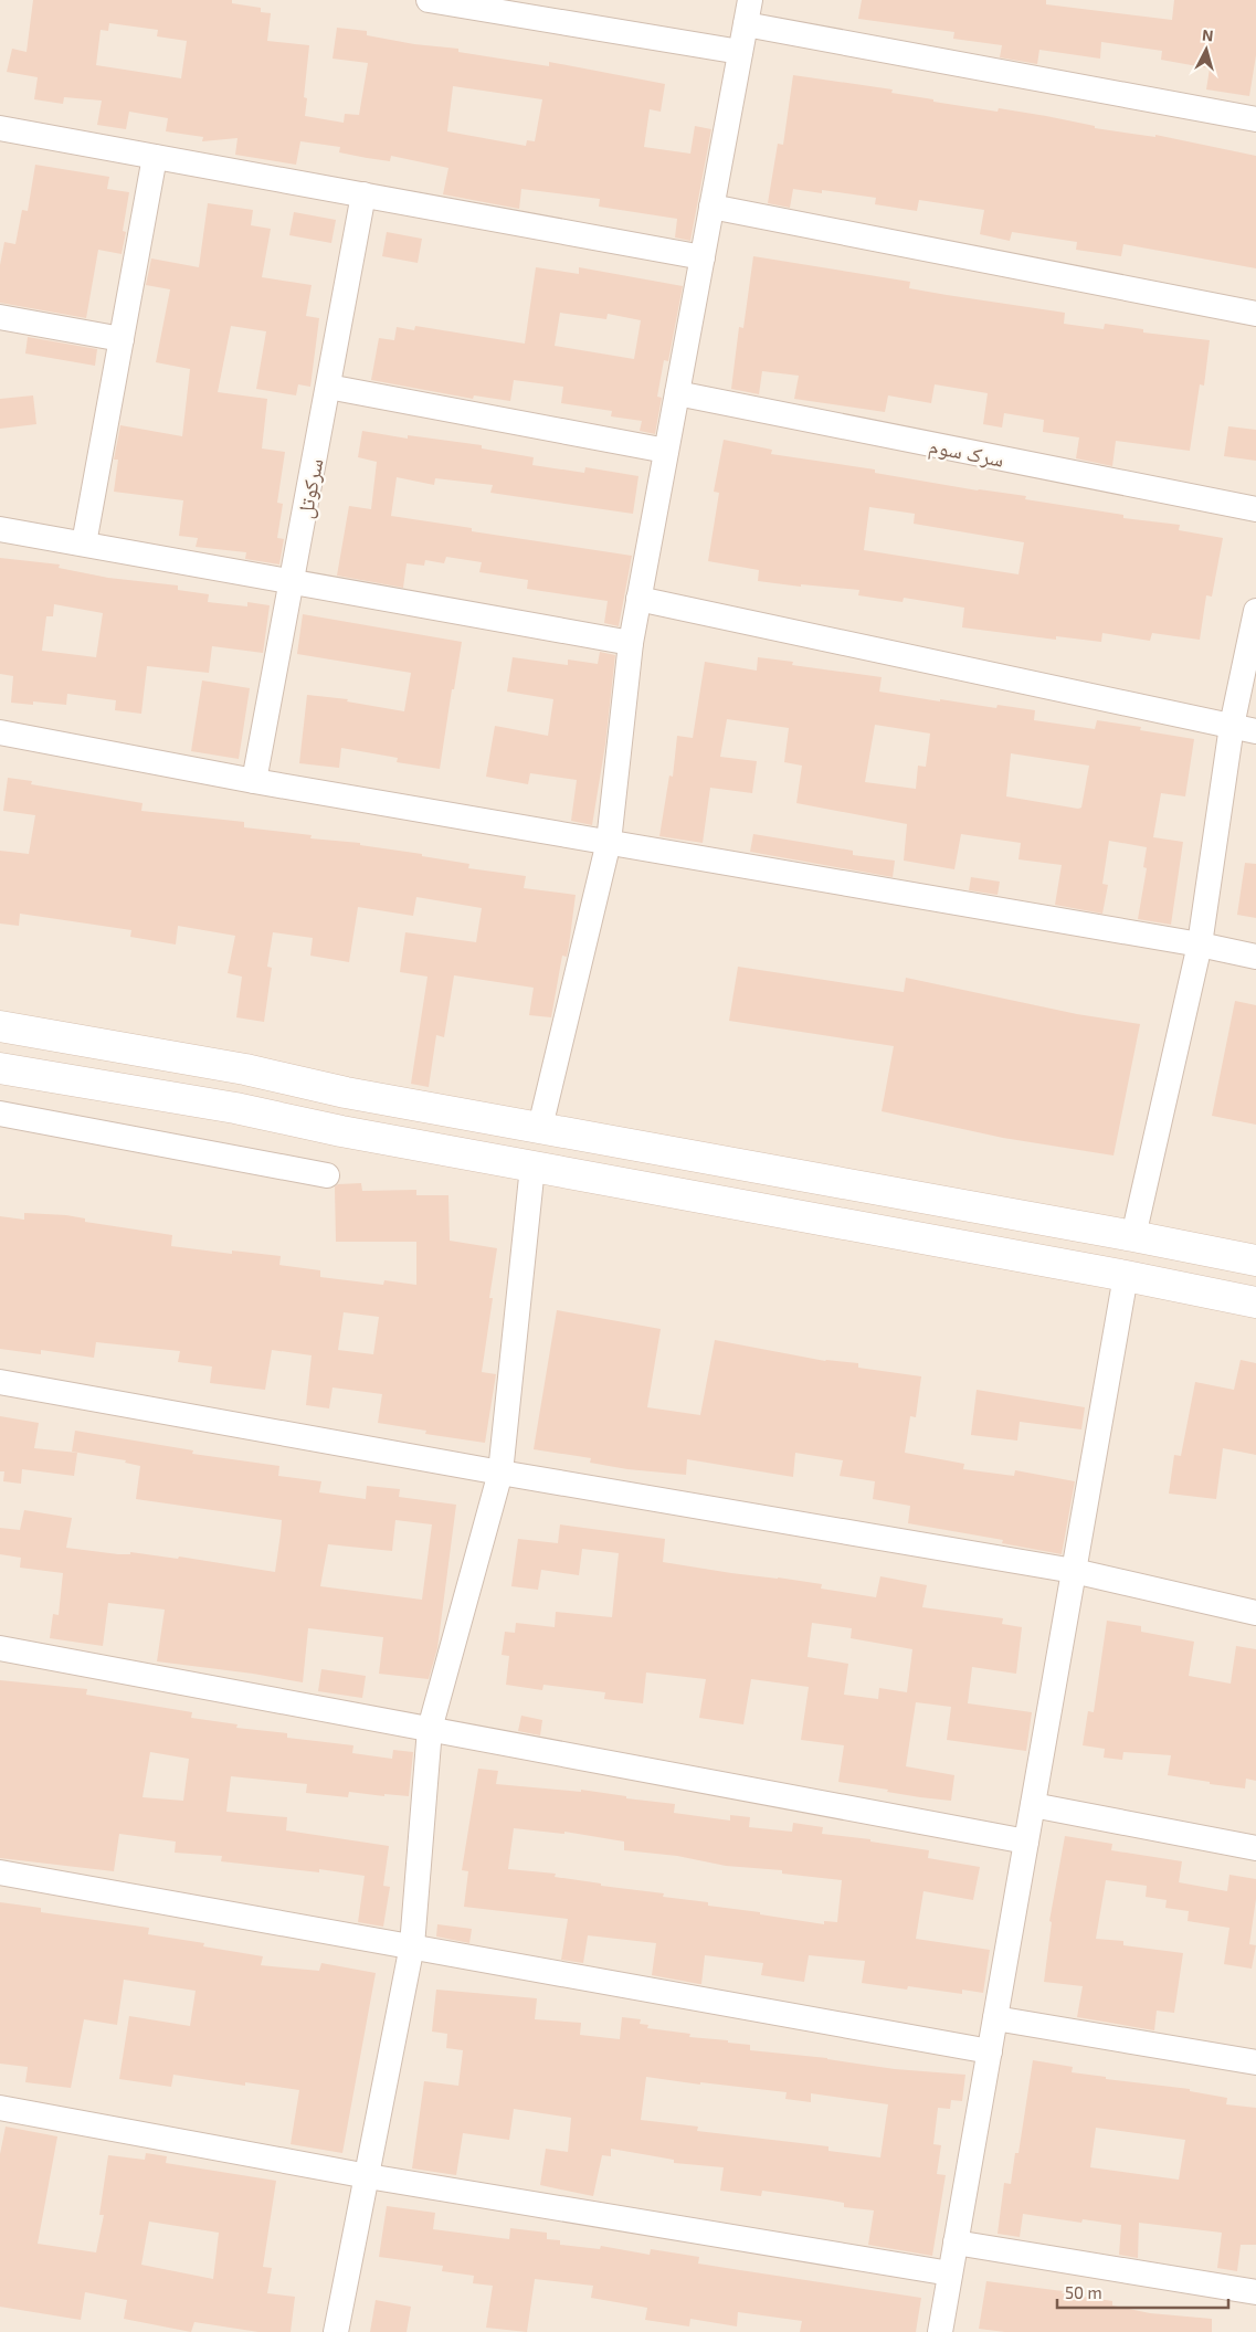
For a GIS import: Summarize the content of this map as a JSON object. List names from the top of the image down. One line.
{"streets":{"street":["سرک سوم","سرکوتل"]},"scale_bar":"50 m","north":"top"}
